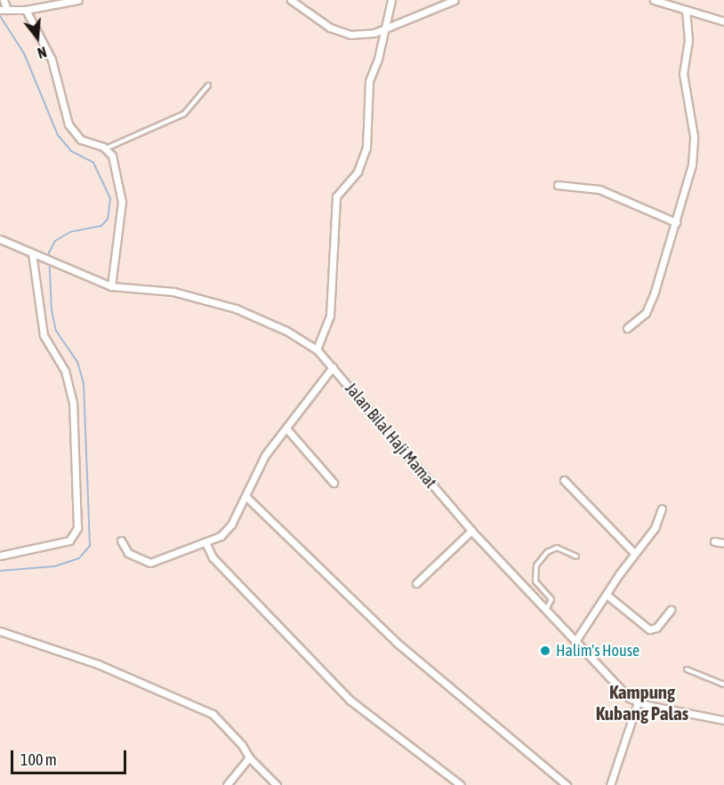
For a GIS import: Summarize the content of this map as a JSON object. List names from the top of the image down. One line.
{"streets":{"street":["Jalan Bilal Haji Mamat"]},"districts":["Kampung Kubang Palas"],"places":["Halim's House"],"scale_bar":"100 m","north":"bottom"}
